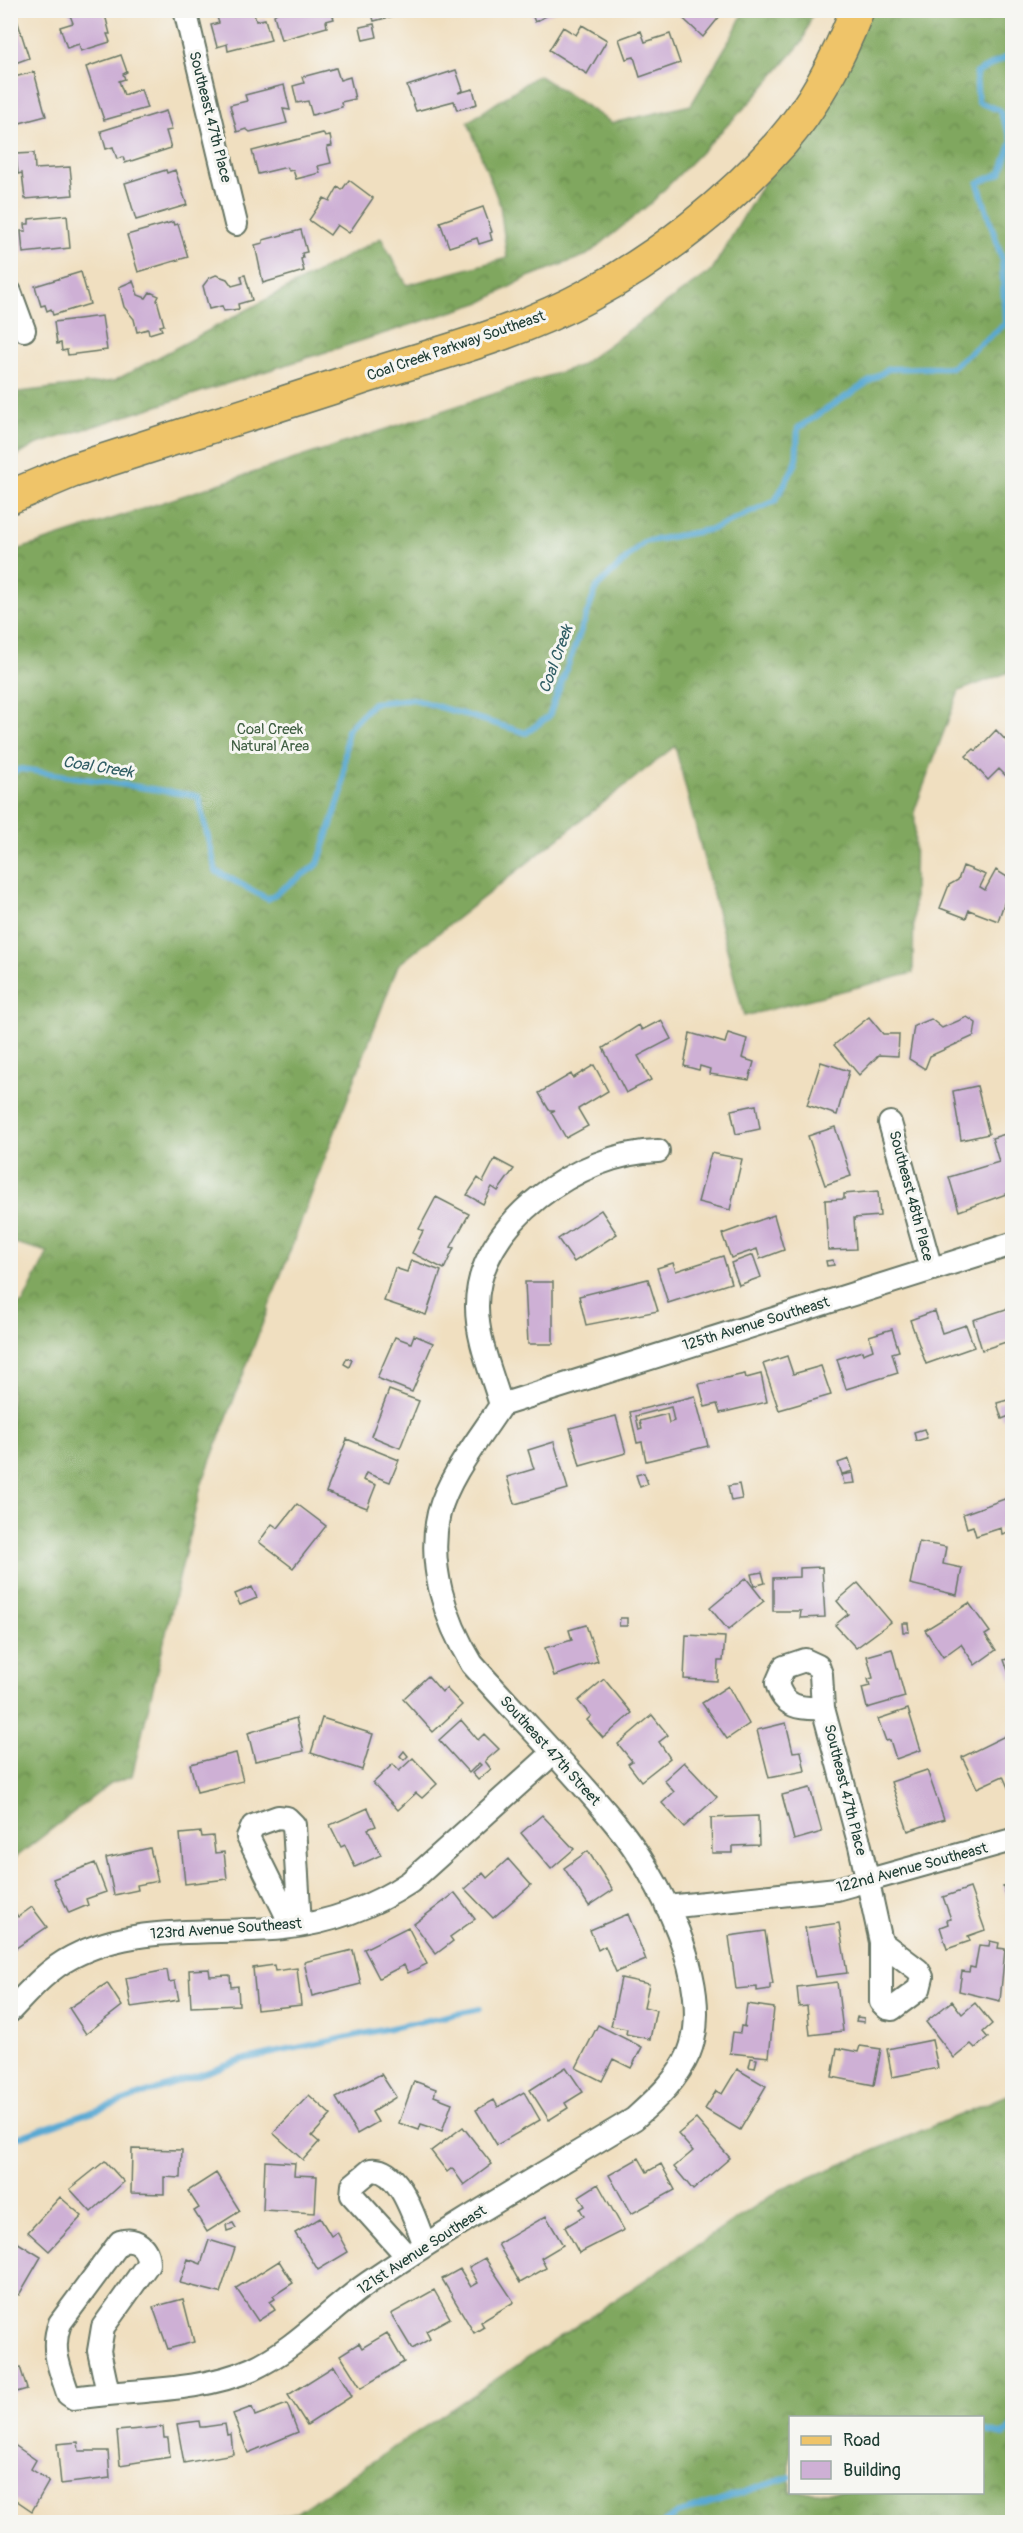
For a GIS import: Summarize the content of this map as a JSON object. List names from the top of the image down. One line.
{"streets":{"main road":["Coal Creek Parkway Southeast"],"street":["Southeast 47th Place","Southeast 48th Place","125th Avenue Southeast","Southeast 47th Street","122nd Avenue Southeast","123rd Avenue Southeast","121st Avenue Southeast"]},"crossings":[["Southeast 47th Place","122nd Avenue Southeast"],["Southeast 48th Place","125th Avenue Southeast"],["125th Avenue Southeast","Southeast 47th Street"],["Southeast 47th Street","122nd Avenue Southeast"],["Southeast 47th Street","123rd Avenue Southeast"],["Southeast 47th Street","121st Avenue Southeast"]],"water":["Coal Creek"],"parks":["Coal Creek Natural Area"],"legend":["Road","Building"]}
